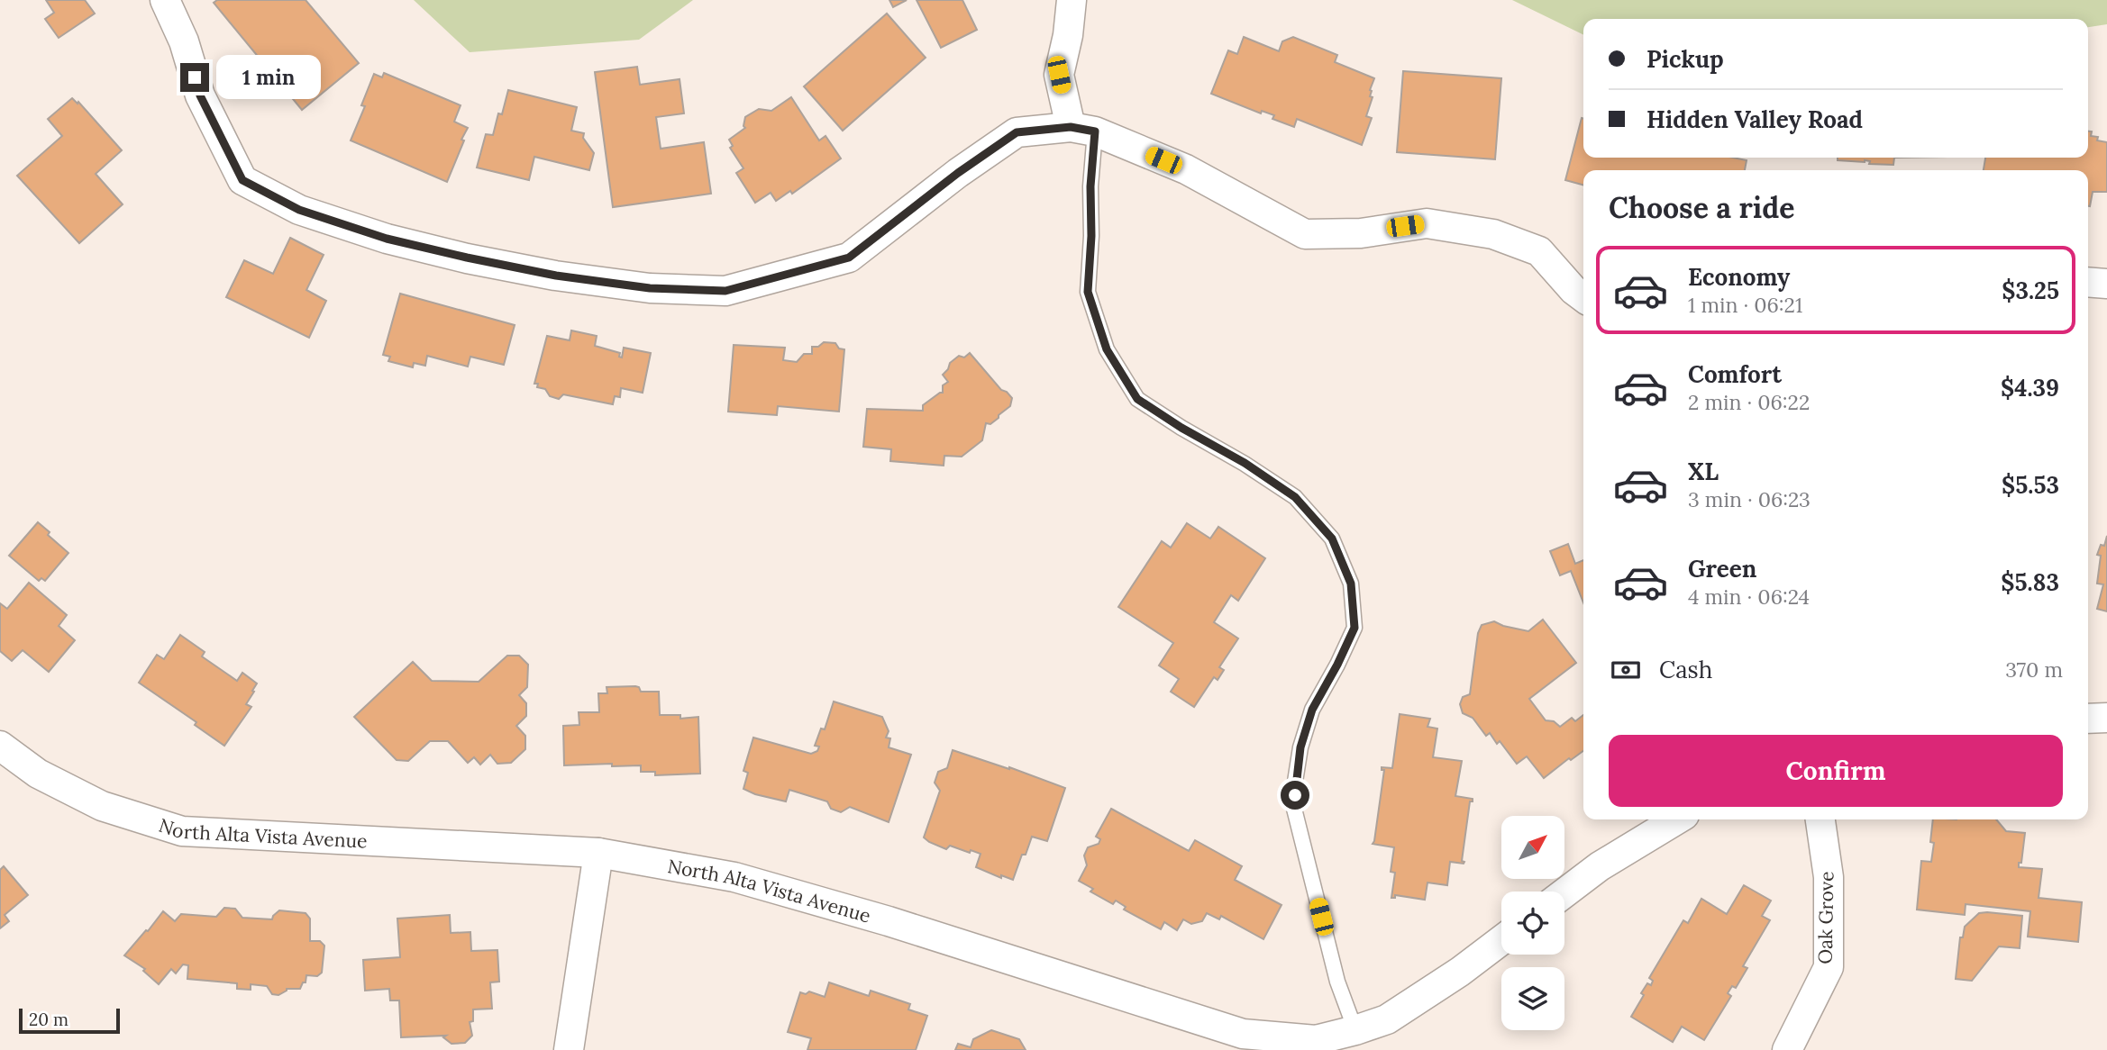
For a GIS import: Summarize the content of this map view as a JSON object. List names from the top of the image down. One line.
{"streets":{"street":["North Alta Vista Avenue","Oak Grove"]},"scale_bar":"20 m","north":"top right","page":{"banner":["Pickup","Hidden Valley Road"],"bubble":"1 min","heading":"Choose a ride","list":[{"name":"Economy","note":"1 min · 06:21","value":"$3.25"},{"name":"Comfort","note":"2 min · 06:22","value":"$4.39"},{"name":"XL","note":"3 min · 06:23","value":"$5.53"},{"name":"Green","note":"4 min · 06:24","value":"$5.83"}],"pay":["Cash","370 m"],"buttons":"Confirm","scale":"20 m"}}
